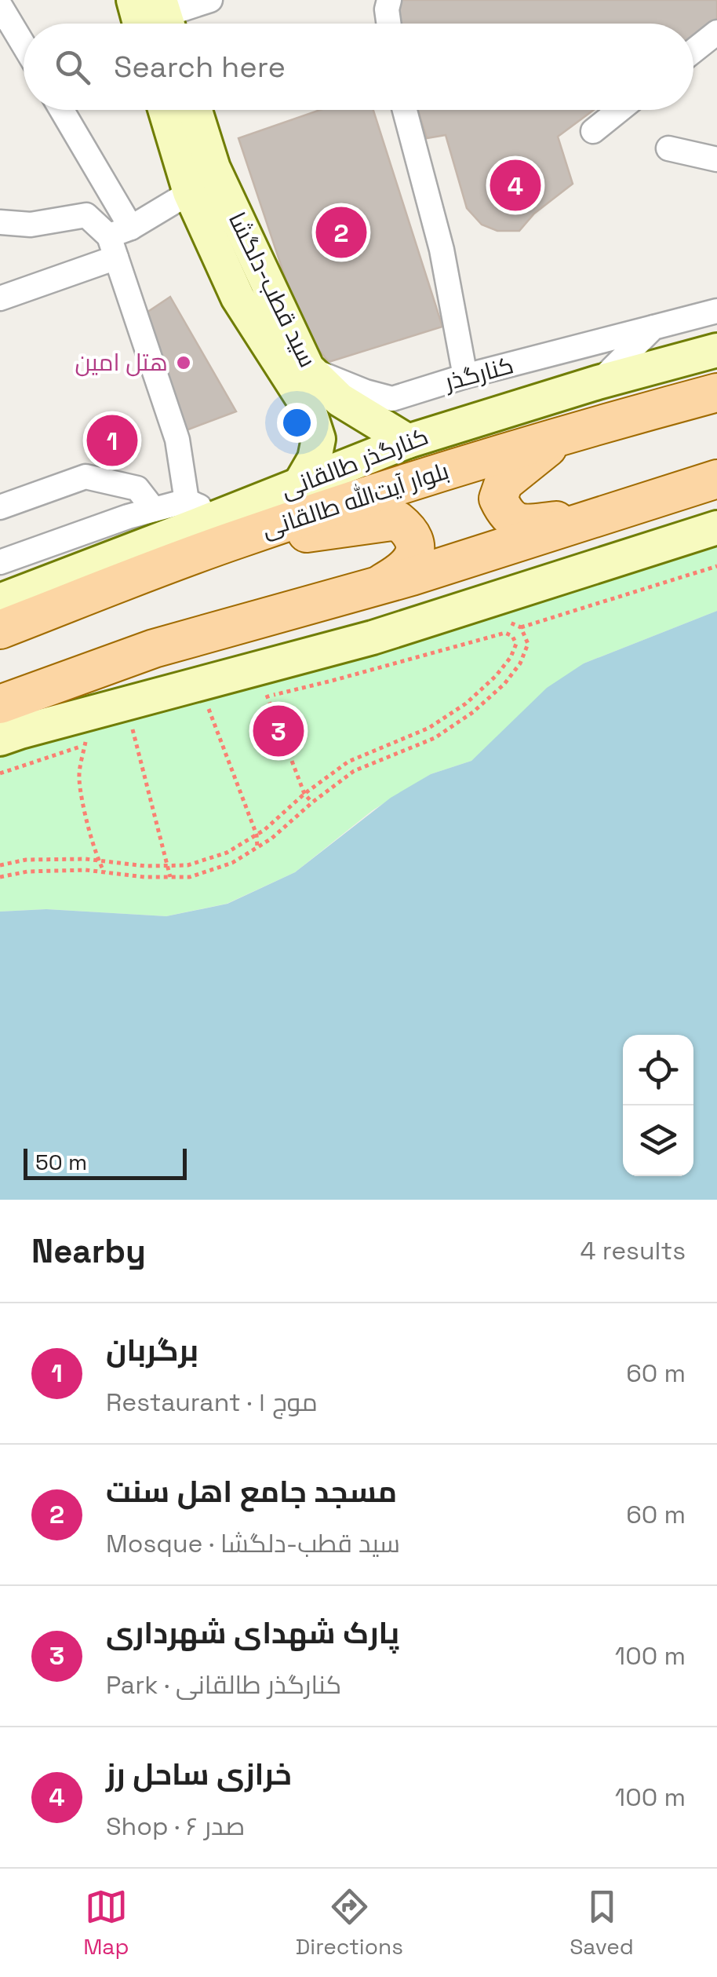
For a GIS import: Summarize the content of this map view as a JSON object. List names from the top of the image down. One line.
{"streets":{"main road":["بلوار آیت‌الله طالقانی"],"street":["سید قطب-دلگشا","کنارگذر","کنارگذر طالقانی"]},"crossings":[["سید قطب-دلگشا","کنارگذر"],["سید قطب-دلگشا","کنارگذر طالقانی"],["کنارگذر طالقانی","بلوار آیت‌الله طالقانی"]],"places":["هتل امین"],"scale_bar":"50 m","page":{"search":"Search here","pins":["4","2","1","3"],"scale":"50 m","heading":["Nearby","4 results"],"list":[{"mark":"1","name":"برگربان","note":"Restaurant · موج ۱","value":"60 m"},{"mark":"2","name":"مسجد جامع اهل سنت","note":"Mosque · سید قطب-دلگشا","value":"60 m"},{"mark":"3","name":"پارک شهدای شهرداری","note":"Park · کنارگذر طالقانی","value":"100 m"},{"mark":"4","name":"خرازی ساحل رز","note":"Shop · صدر ۶","value":"100 m"}],"nav":["Map","Directions","Saved"]}}
